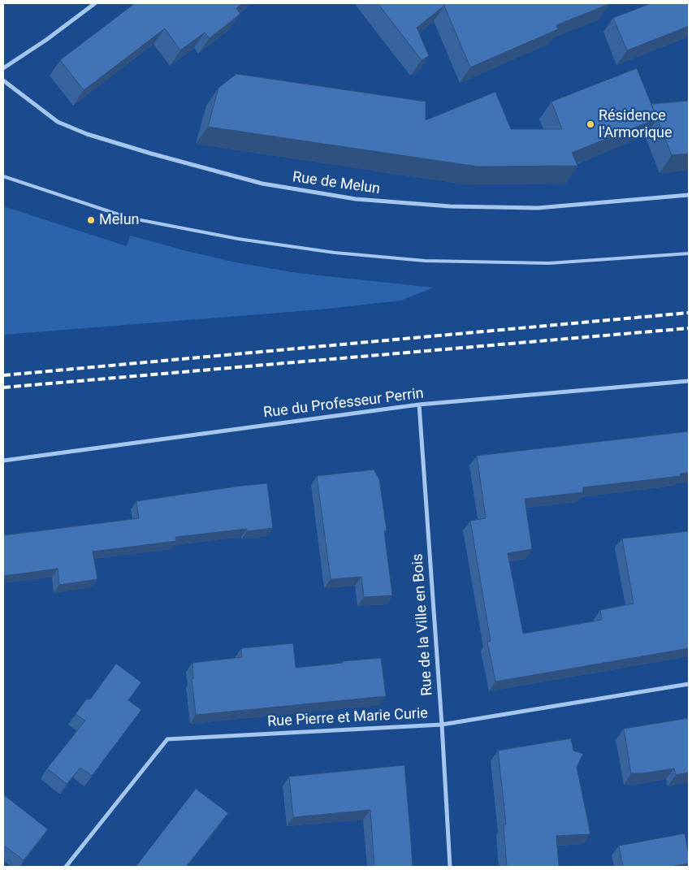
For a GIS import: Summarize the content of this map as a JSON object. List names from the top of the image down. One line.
{"streets":{"street":["Rue de Melun","Rue du Professeur Perrin","Rue de la Ville en Bois","Rue Pierre et Marie Curie"]},"crossings":[["Rue du Professeur Perrin","Rue de la Ville en Bois"],["Rue de la Ville en Bois","Rue Pierre et Marie Curie"]],"places":["Résidence l'Armorique","Melun"]}
